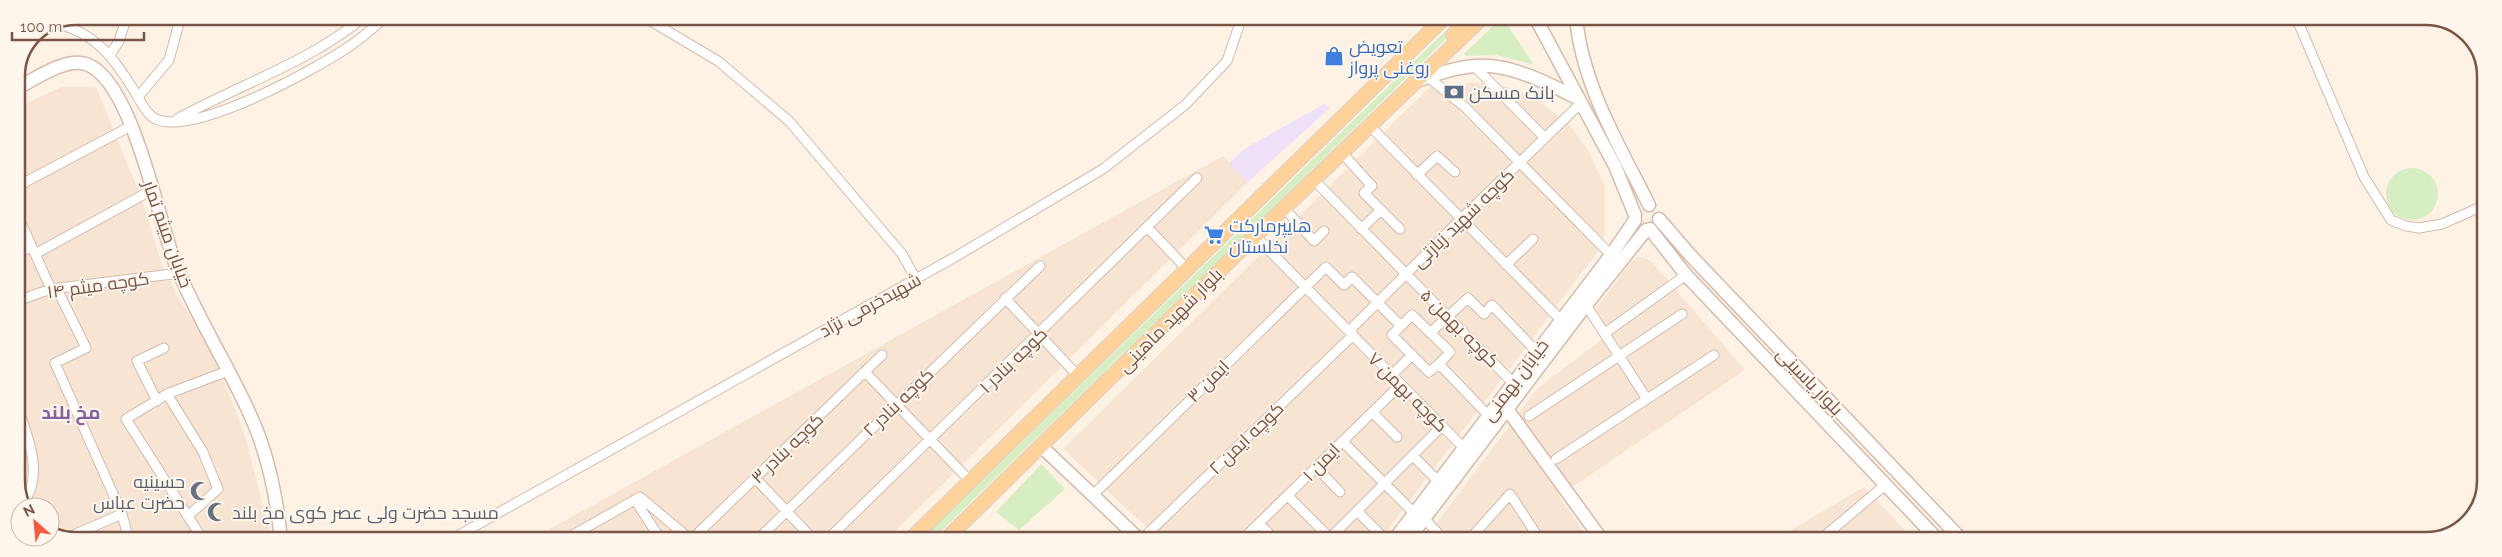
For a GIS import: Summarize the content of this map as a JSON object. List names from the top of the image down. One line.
{"streets":{"main road":["بلوار شهید ماهینی"],"street":["کوچه شهید زیارتی","خیابان میثم تمار","کوچه میثم ۱۴","شهیدخرمی نژاد","کوچه بهمن ۵","کوچه بنادر ۱","خیابان بهمنی","ایمن ۳","بلوار یاسینی","کوچه بهمن ۷","کوچه بنادر ۲","کوچه ایمن ۲","کوچه بنادر ۳","ایمن ۱"]},"crossings":[["کوچه شهید زیارتی","کوچه بهمن ۵"],["کوچه شهید زیارتی","ایمن ۳"],["کوچه شهید زیارتی","کوچه بهمن ۷"],["کوچه شهید زیارتی","کوچه ایمن ۲"],["خیابان میثم تمار","کوچه میثم ۱۴"],["بلوار شهید ماهینی","کوچه بهمن ۵"],["بلوار شهید ماهینی","کوچه بهمن ۷"],["کوچه بهمن ۵","خیابان بهمنی"],["خیابان بهمنی","بلوار یاسینی"],["خیابان بهمنی","کوچه بهمن ۷"],["ایمن ۳","کوچه بهمن ۷"],["کوچه بهمن ۷","کوچه ایمن ۲"],["کوچه بهمن ۷","ایمن ۱"]],"districts":["مخ بلند"],"places":{"shop":["تعویض روغنی پرواز"],"bank":["بانک مسکن"],"supermarket":["هایپرمارکت نخلستان"],"mosque":["حسینیه حضرت عباس","مسجد حضرت ولی عصر کوی مخ بلند"]},"scale_bar":"100 m","north":"top left"}
